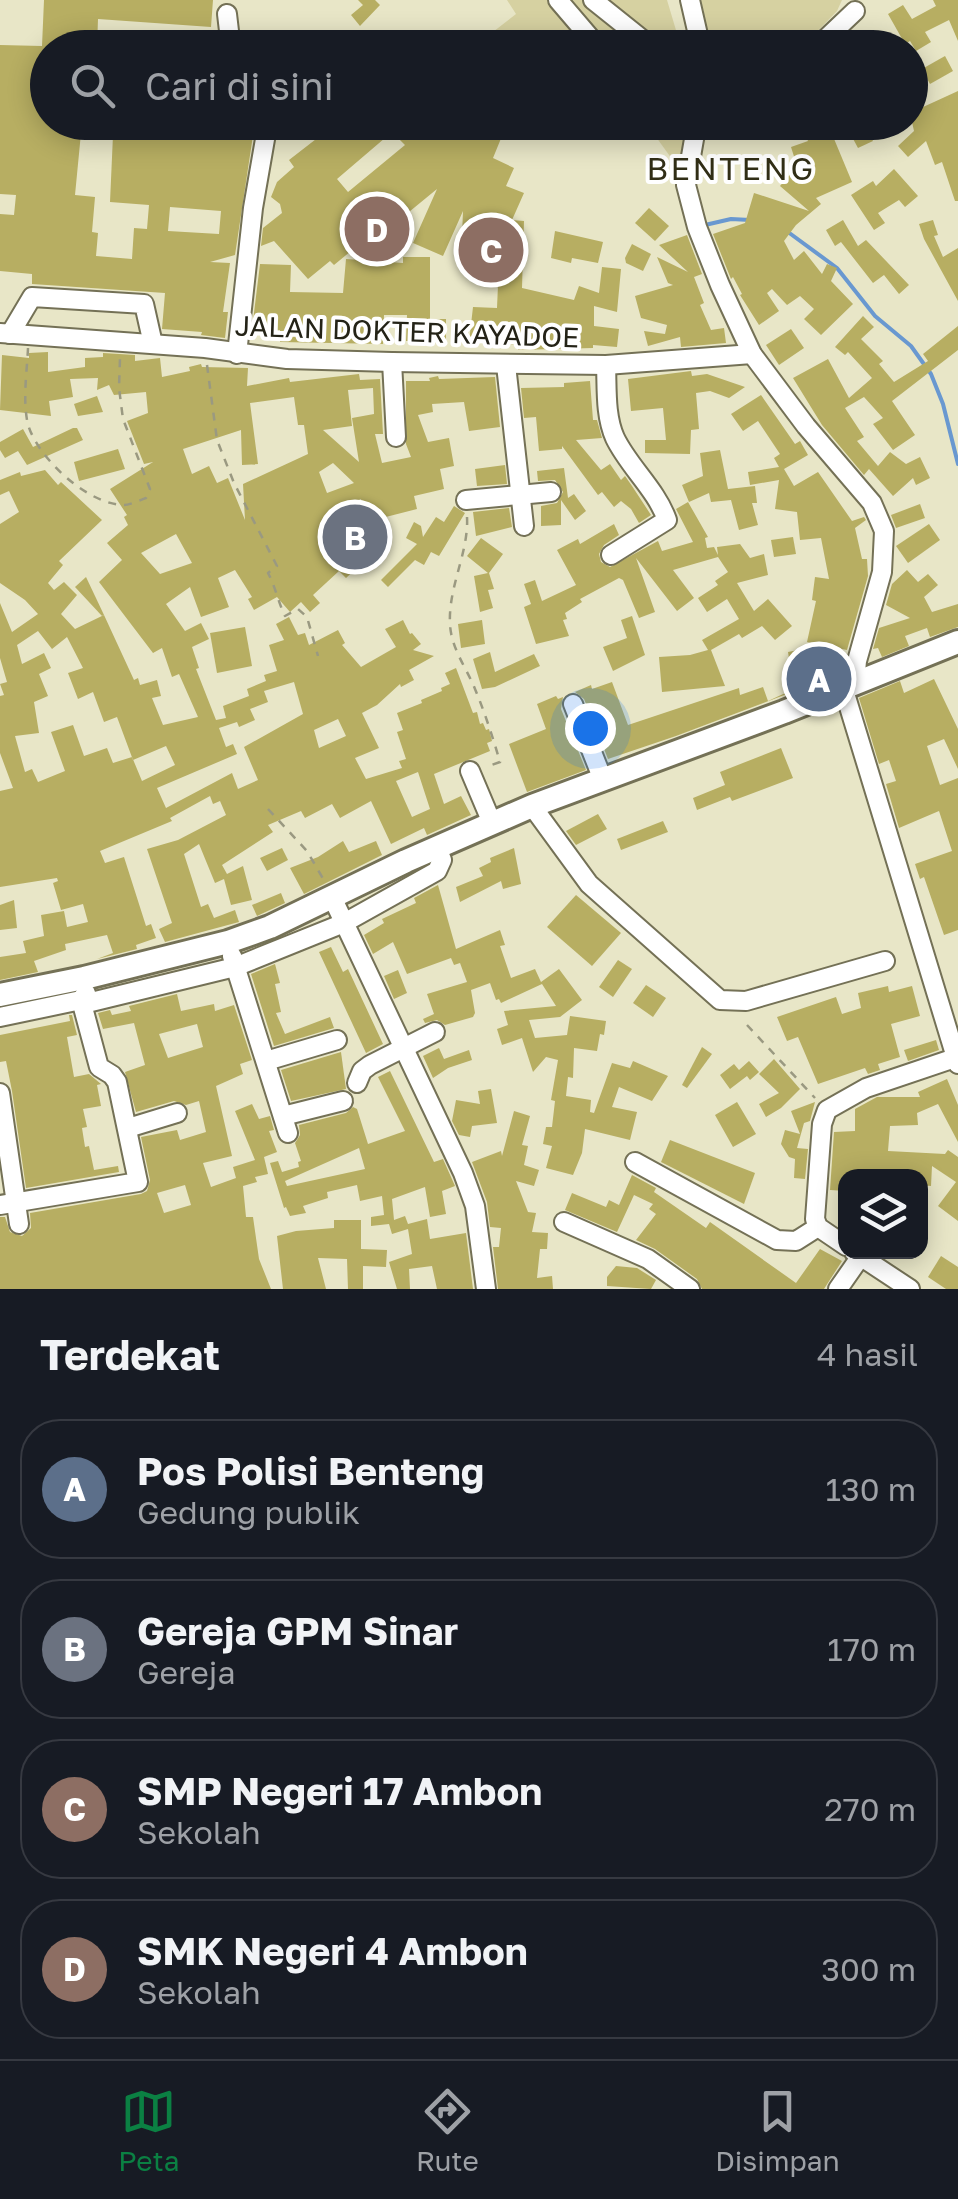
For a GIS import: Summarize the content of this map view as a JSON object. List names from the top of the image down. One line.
{"streets":{"street":["JALAN DOKTER KAYADOE"]},"districts":["BENTENG"],"page":{"search":"Cari di sini","pins":["D","C","B","A"],"heading":["Terdekat","4 hasil"],"list":[{"mark":"A","name":"Pos Polisi Benteng","note":"Gedung publik","value":"130 m"},{"mark":"B","name":"Gereja GPM Sinar","note":"Gereja","value":"170 m"},{"mark":"C","name":"SMP Negeri 17 Ambon","note":"Sekolah","value":"270 m"},{"mark":"D","name":"SMK Negeri 4 Ambon","note":"Sekolah","value":"300 m"}],"nav":["Peta","Rute","Disimpan"]}}
